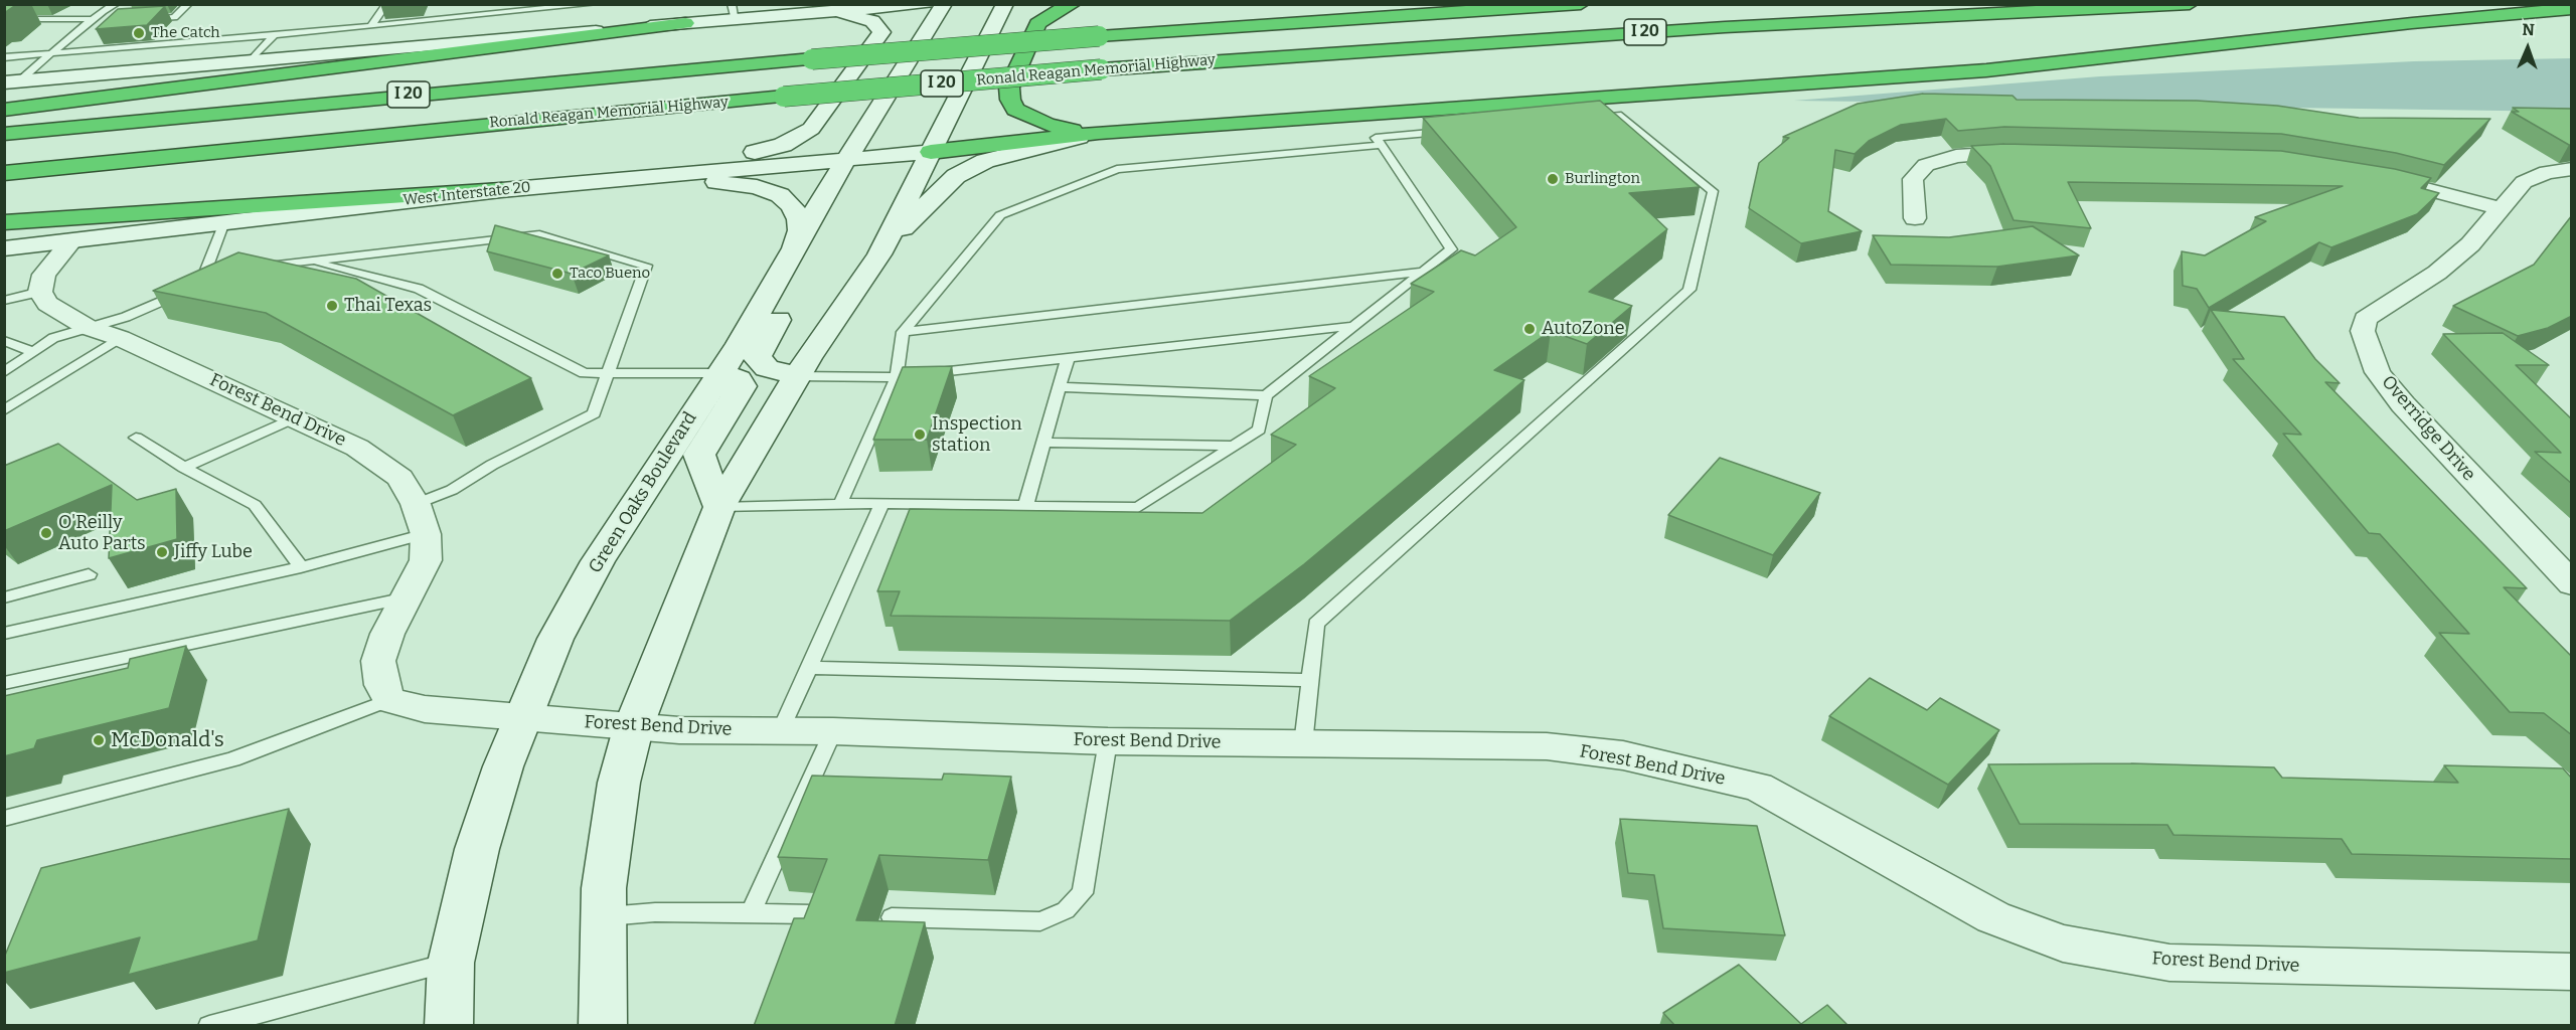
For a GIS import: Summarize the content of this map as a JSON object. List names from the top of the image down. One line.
{"streets":{"highway":["I 20","Ronald Reagan Memorial Highway"],"main road":["West Interstate 20","Green Oaks Boulevard"],"street":["Forest Bend Drive","Overridge Drive"]},"crossings":[["West Interstate 20","Green Oaks Boulevard"],["Forest Bend Drive","Green Oaks Boulevard"]],"places":["The Catch","Burlington","Taco Bueno","Thai Texas","AutoZone","Inspection station","O'Reilly Auto Parts","Jiffy Lube","McDonald's"],"north":"top"}
